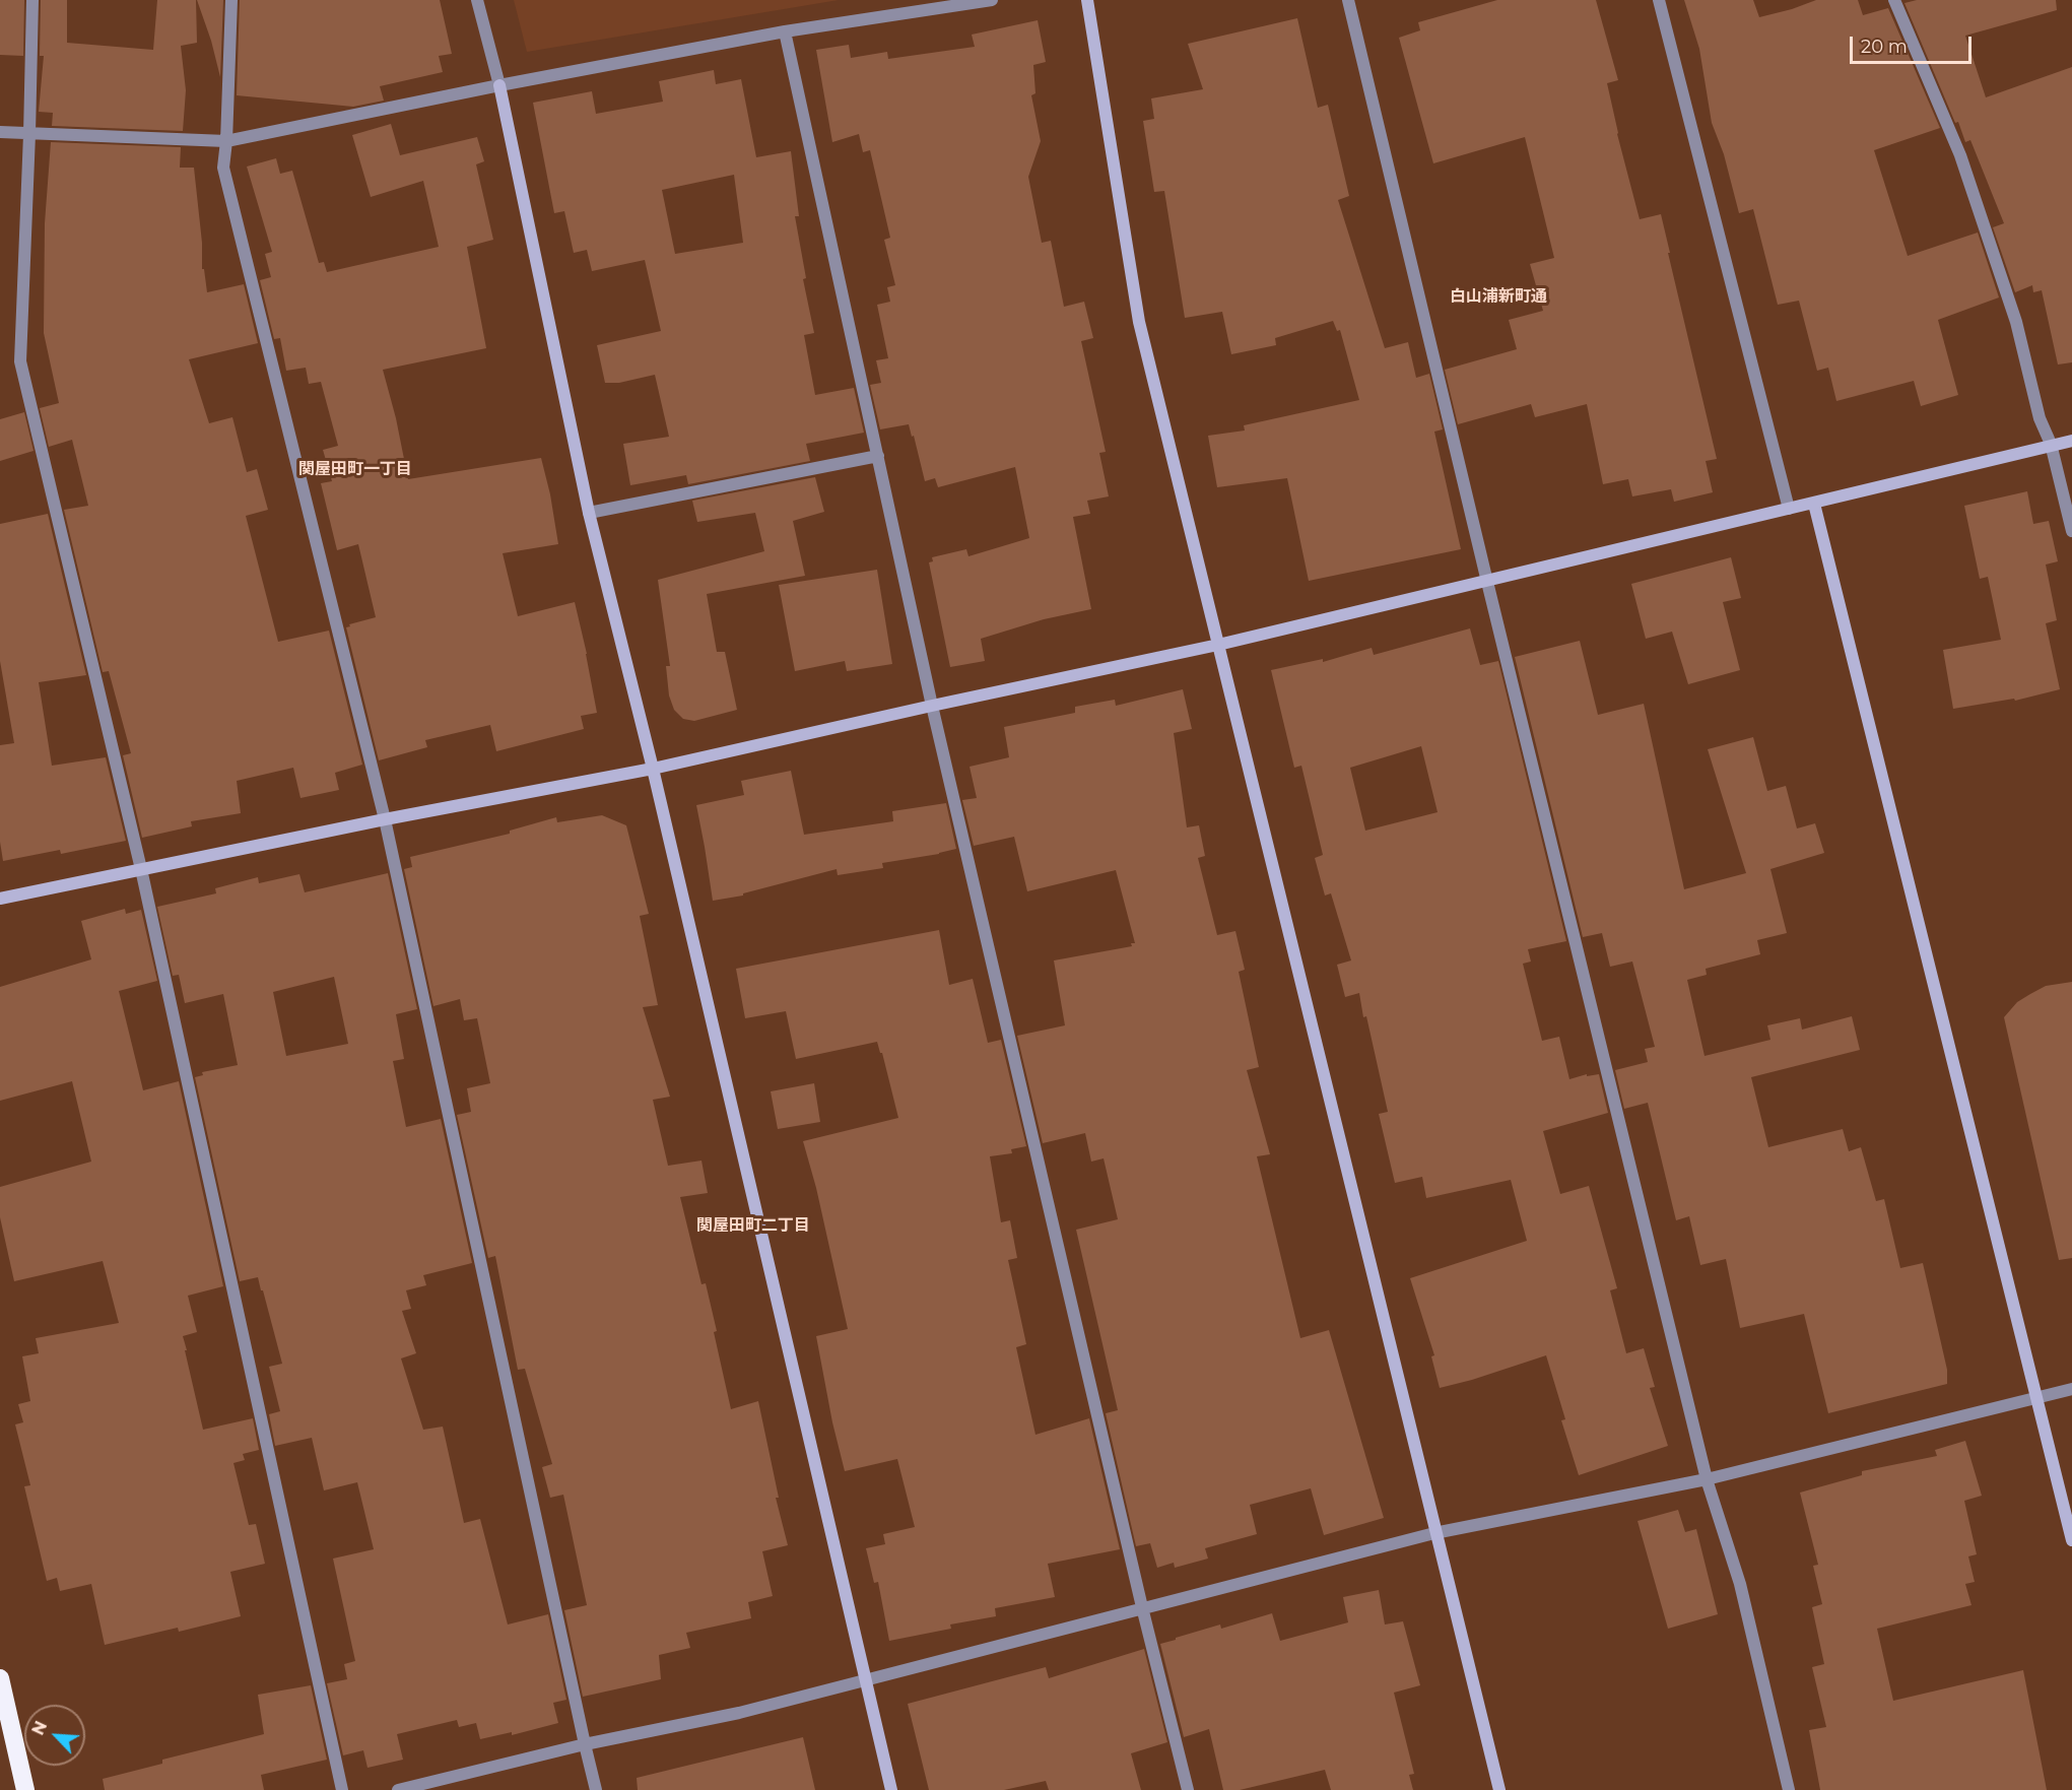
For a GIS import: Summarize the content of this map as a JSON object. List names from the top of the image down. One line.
{"districts":["白山浦新町通","関屋田町一丁目","関屋田町二丁目"],"scale_bar":"20 m","north":"top left"}
